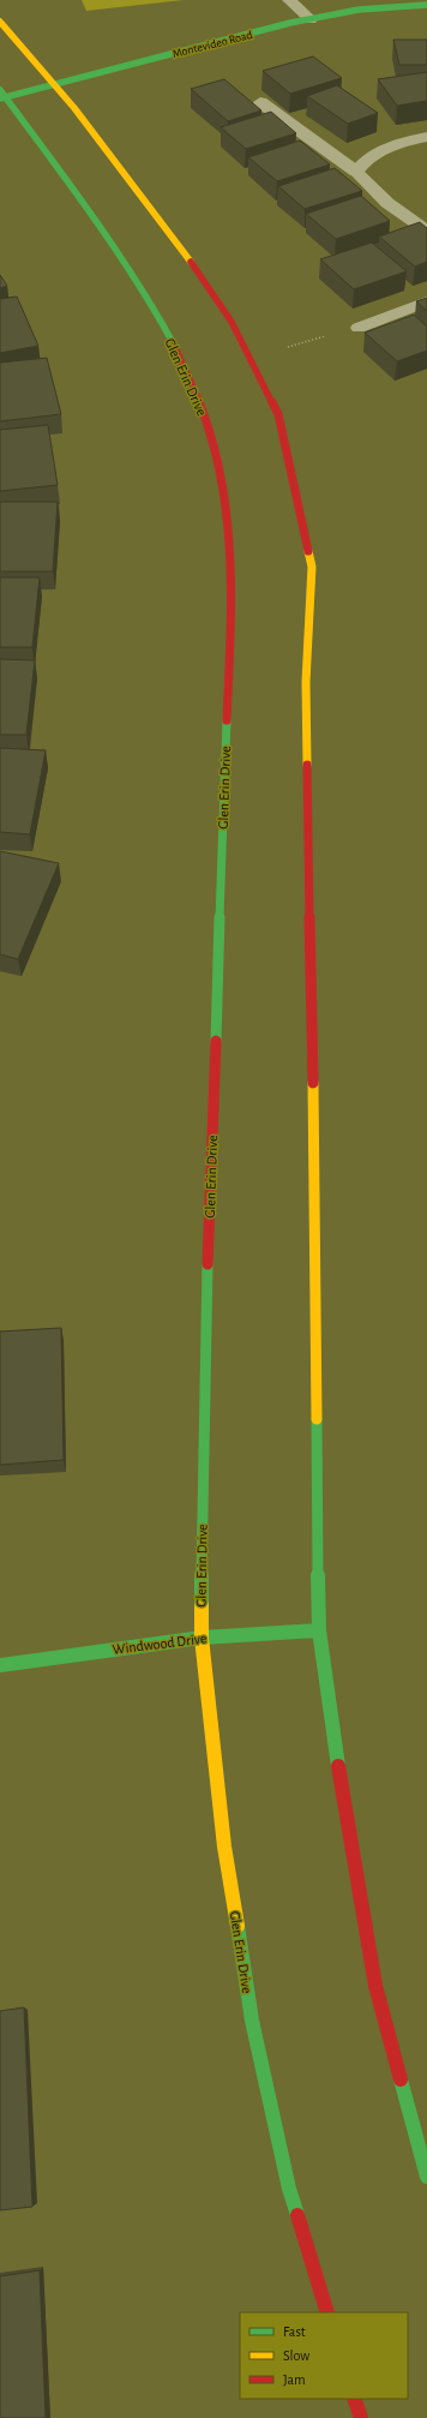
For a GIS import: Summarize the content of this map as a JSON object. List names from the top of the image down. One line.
{"streets":{"street":["Montevideo Road","Glen Erin Drive","Windwood Drive"]},"crossings":[["Montevideo Road","Glen Erin Drive"],["Glen Erin Drive","Windwood Drive"]],"legend":["Fast","Slow","Jam"]}
